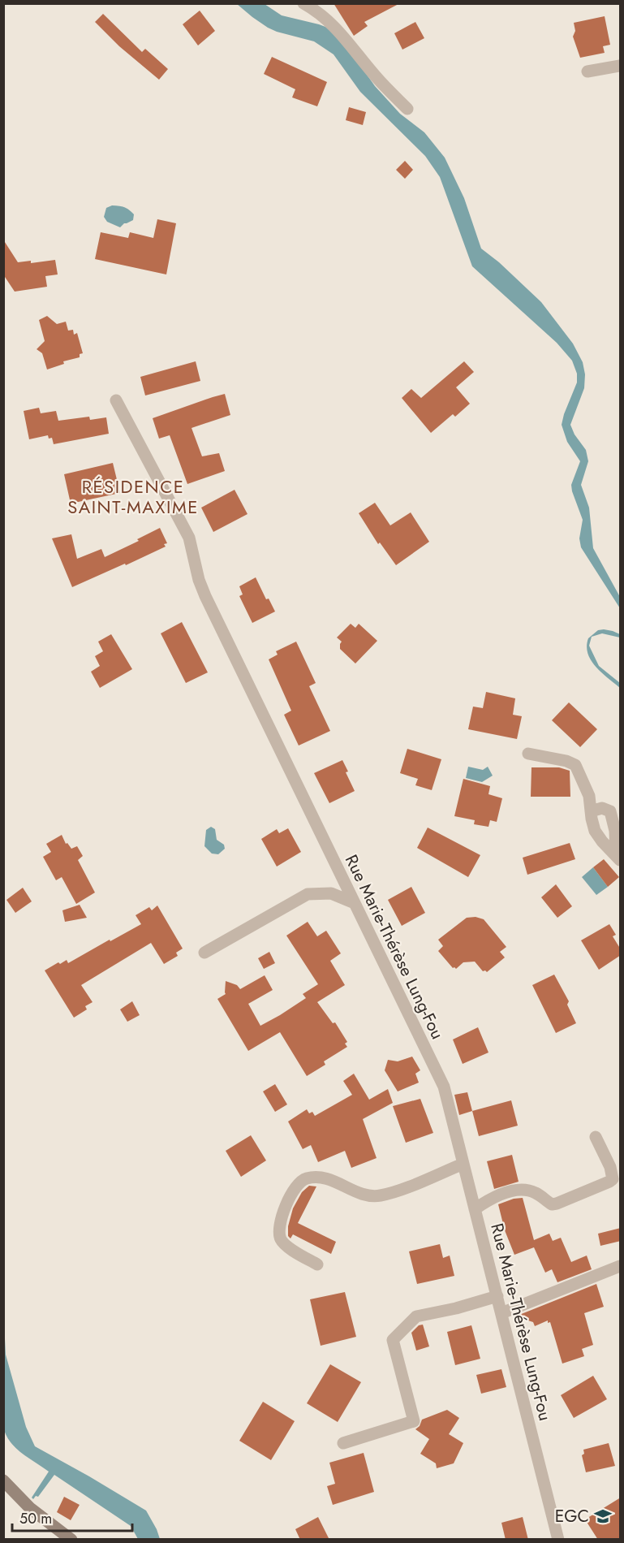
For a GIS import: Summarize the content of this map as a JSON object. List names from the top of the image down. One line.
{"streets":{"street":["Rue Marie-Thérèse Lung-Fou"]},"districts":["RÉSIDENCE SAINT-MAXIME"],"places":{"school or university":["EGC"]},"scale_bar":"50 m"}
